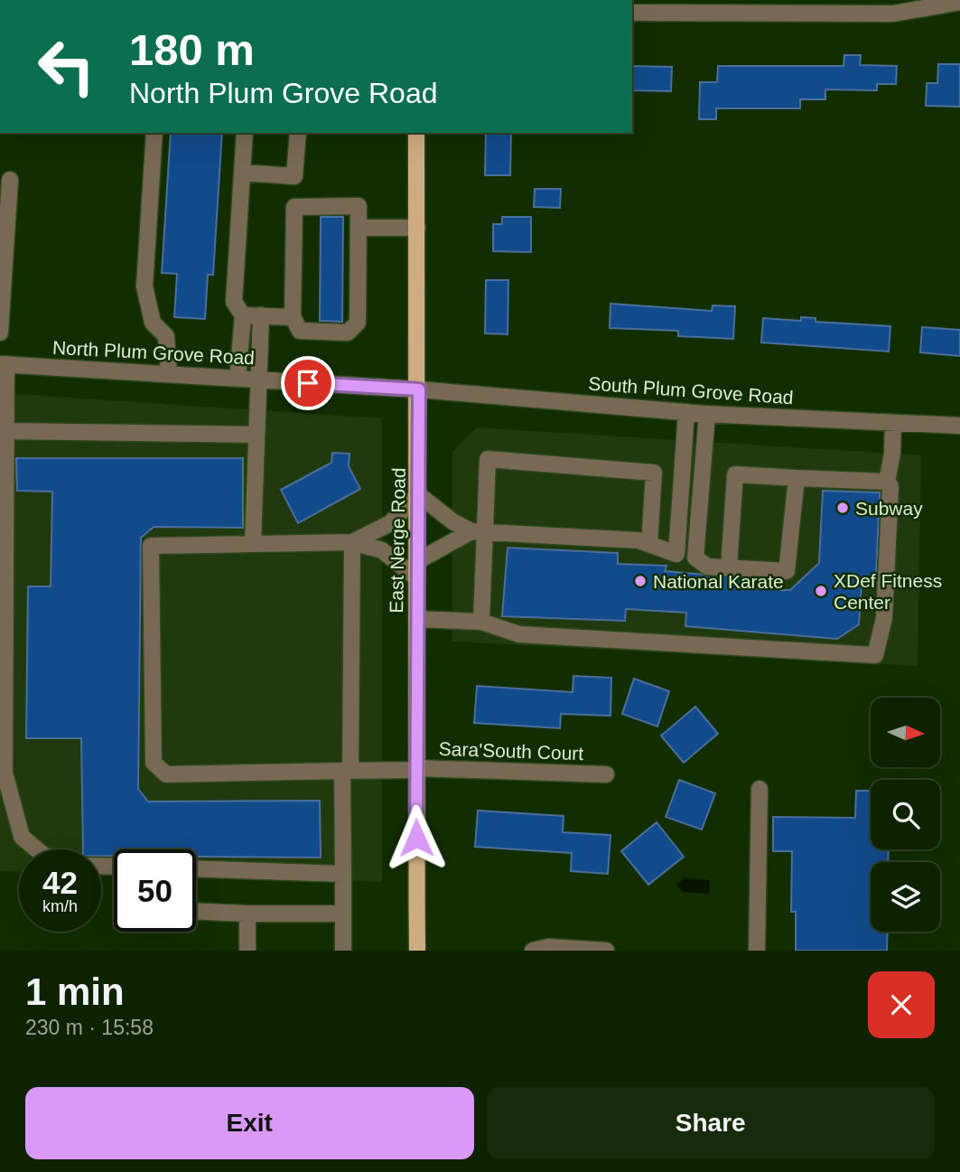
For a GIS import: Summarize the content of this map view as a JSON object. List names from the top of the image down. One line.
{"streets":{"main road":["East Nerge Road"],"street":["North Plum Grove Road","South Plum Grove Road","Sara'South Court"]},"crossings":[["North Plum Grove Road","South Plum Grove Road"],["North Plum Grove Road","East Nerge Road"],["South Plum Grove Road","East Nerge Road"],["East Nerge Road","Sara'South Court"]],"places":["Subway","National Karate","XDef Fitness Center"],"north":"right","page":{"turn":["180 m","North Plum Grove Road"],"speed":"42 km/h","limit":"50","heading":["1 min","230 m · 15:58"],"buttons":["Exit","Share"]}}
